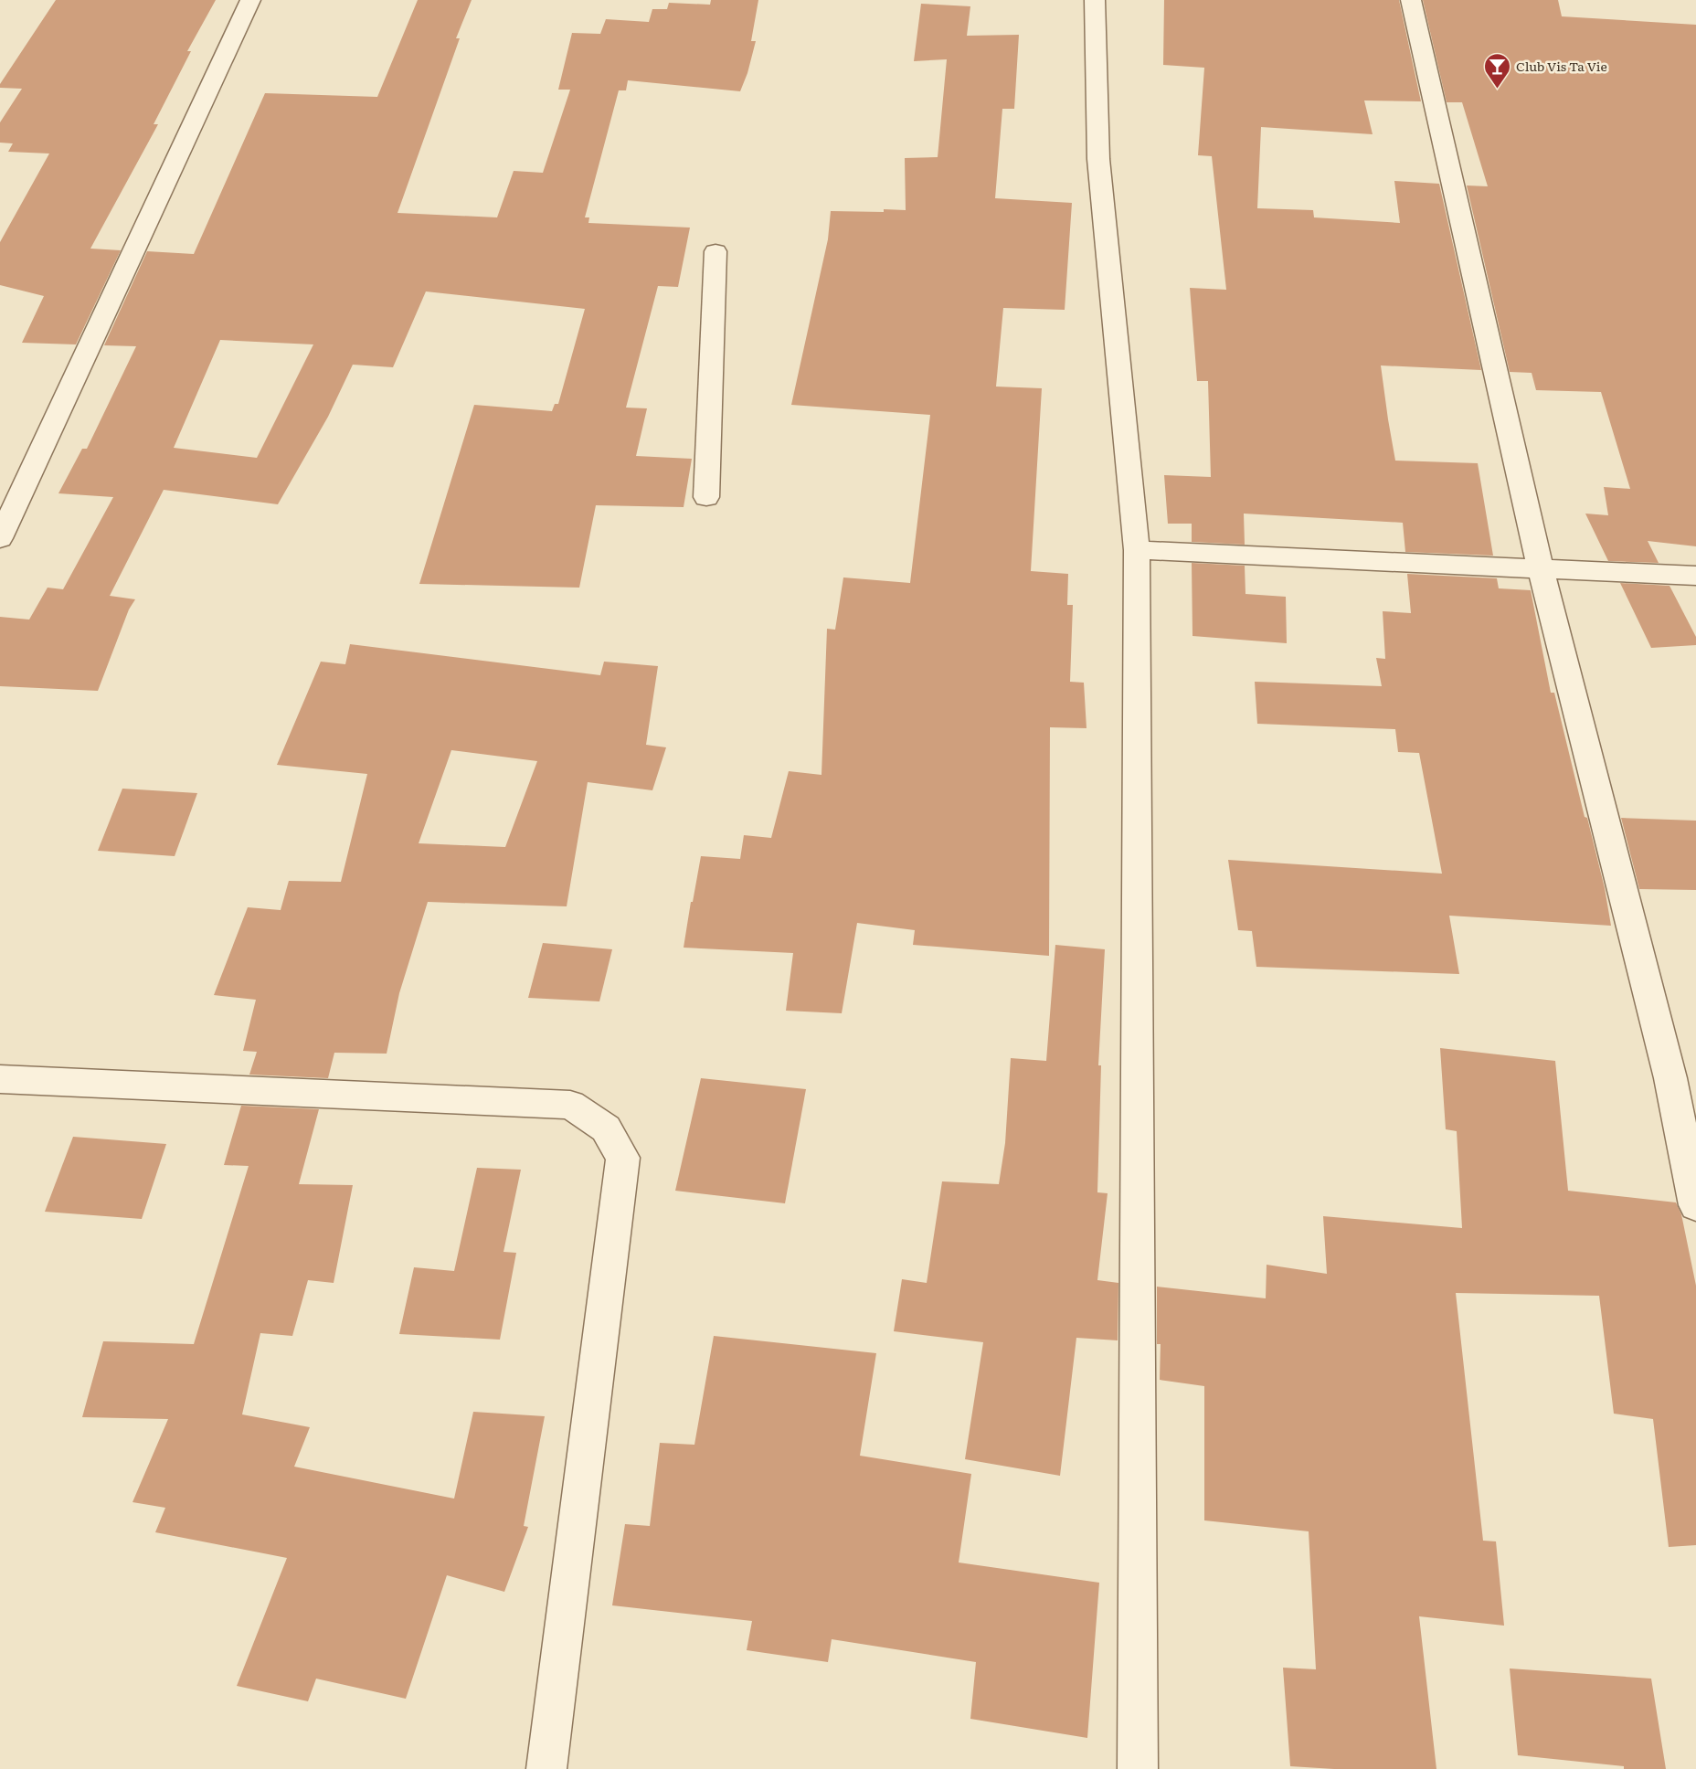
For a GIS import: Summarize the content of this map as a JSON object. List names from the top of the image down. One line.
{"places":{"bar":["Club Vis Ta Vie"]}}
